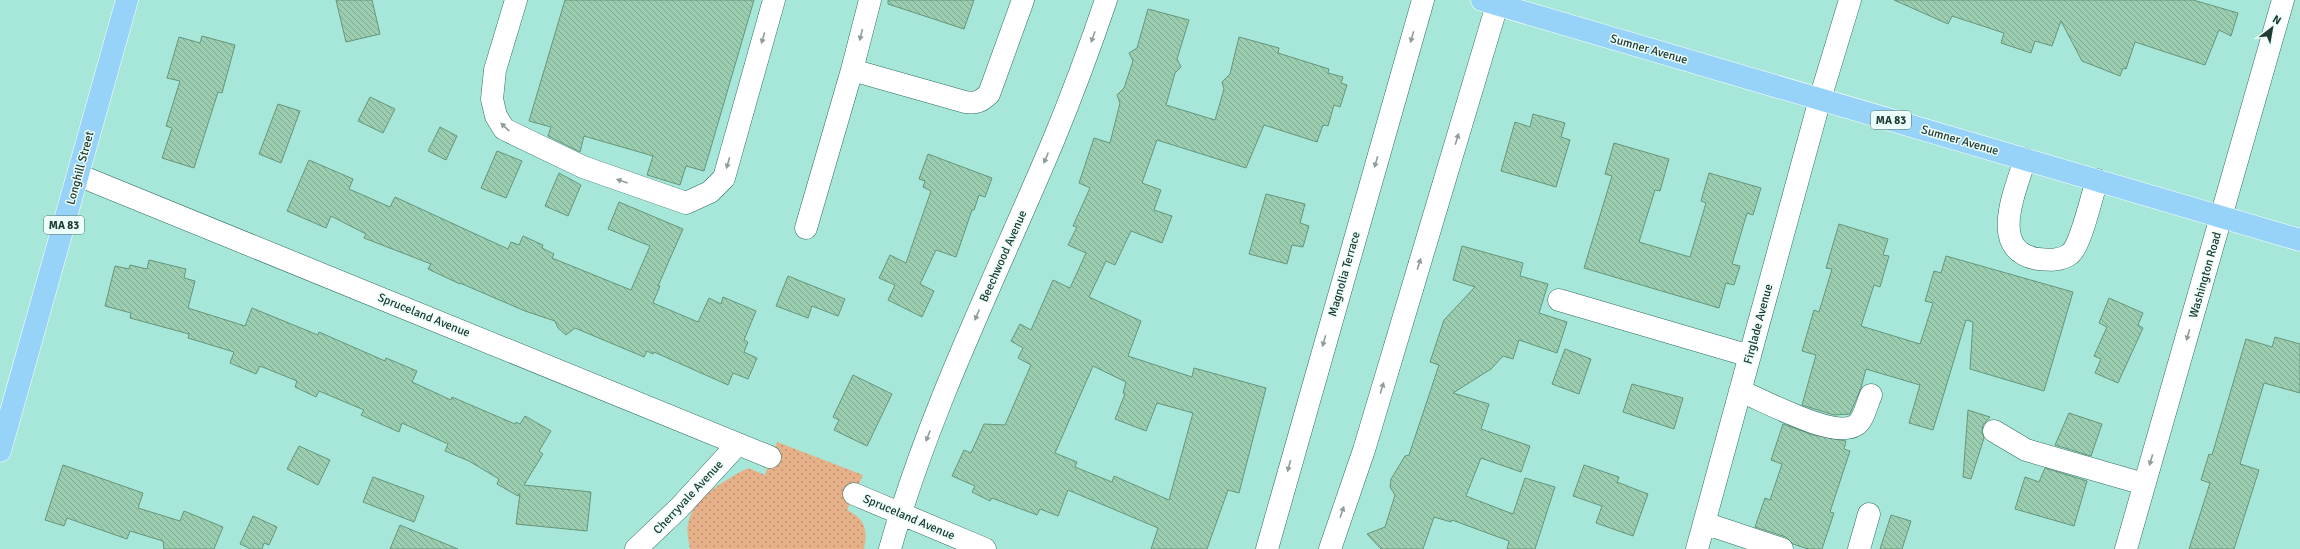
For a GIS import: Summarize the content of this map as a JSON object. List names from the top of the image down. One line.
{"streets":{"main road":["Sumner Avenue","MA 83","Longhill Street"],"street":["Beechwood Avenue","Magnolia Terrace","Washington Road","Spruceland Avenue","Firglade Avenue","Cherryvale Avenue"]},"crossings":[["Sumner Avenue","Washington Road"],["Sumner Avenue","Firglade Avenue"],["Longhill Street","Spruceland Avenue"],["Beechwood Avenue","Spruceland Avenue"],["Spruceland Avenue","Cherryvale Avenue"]],"one_way":["Beechwood Avenue","Washington Road"],"north":"top right"}
